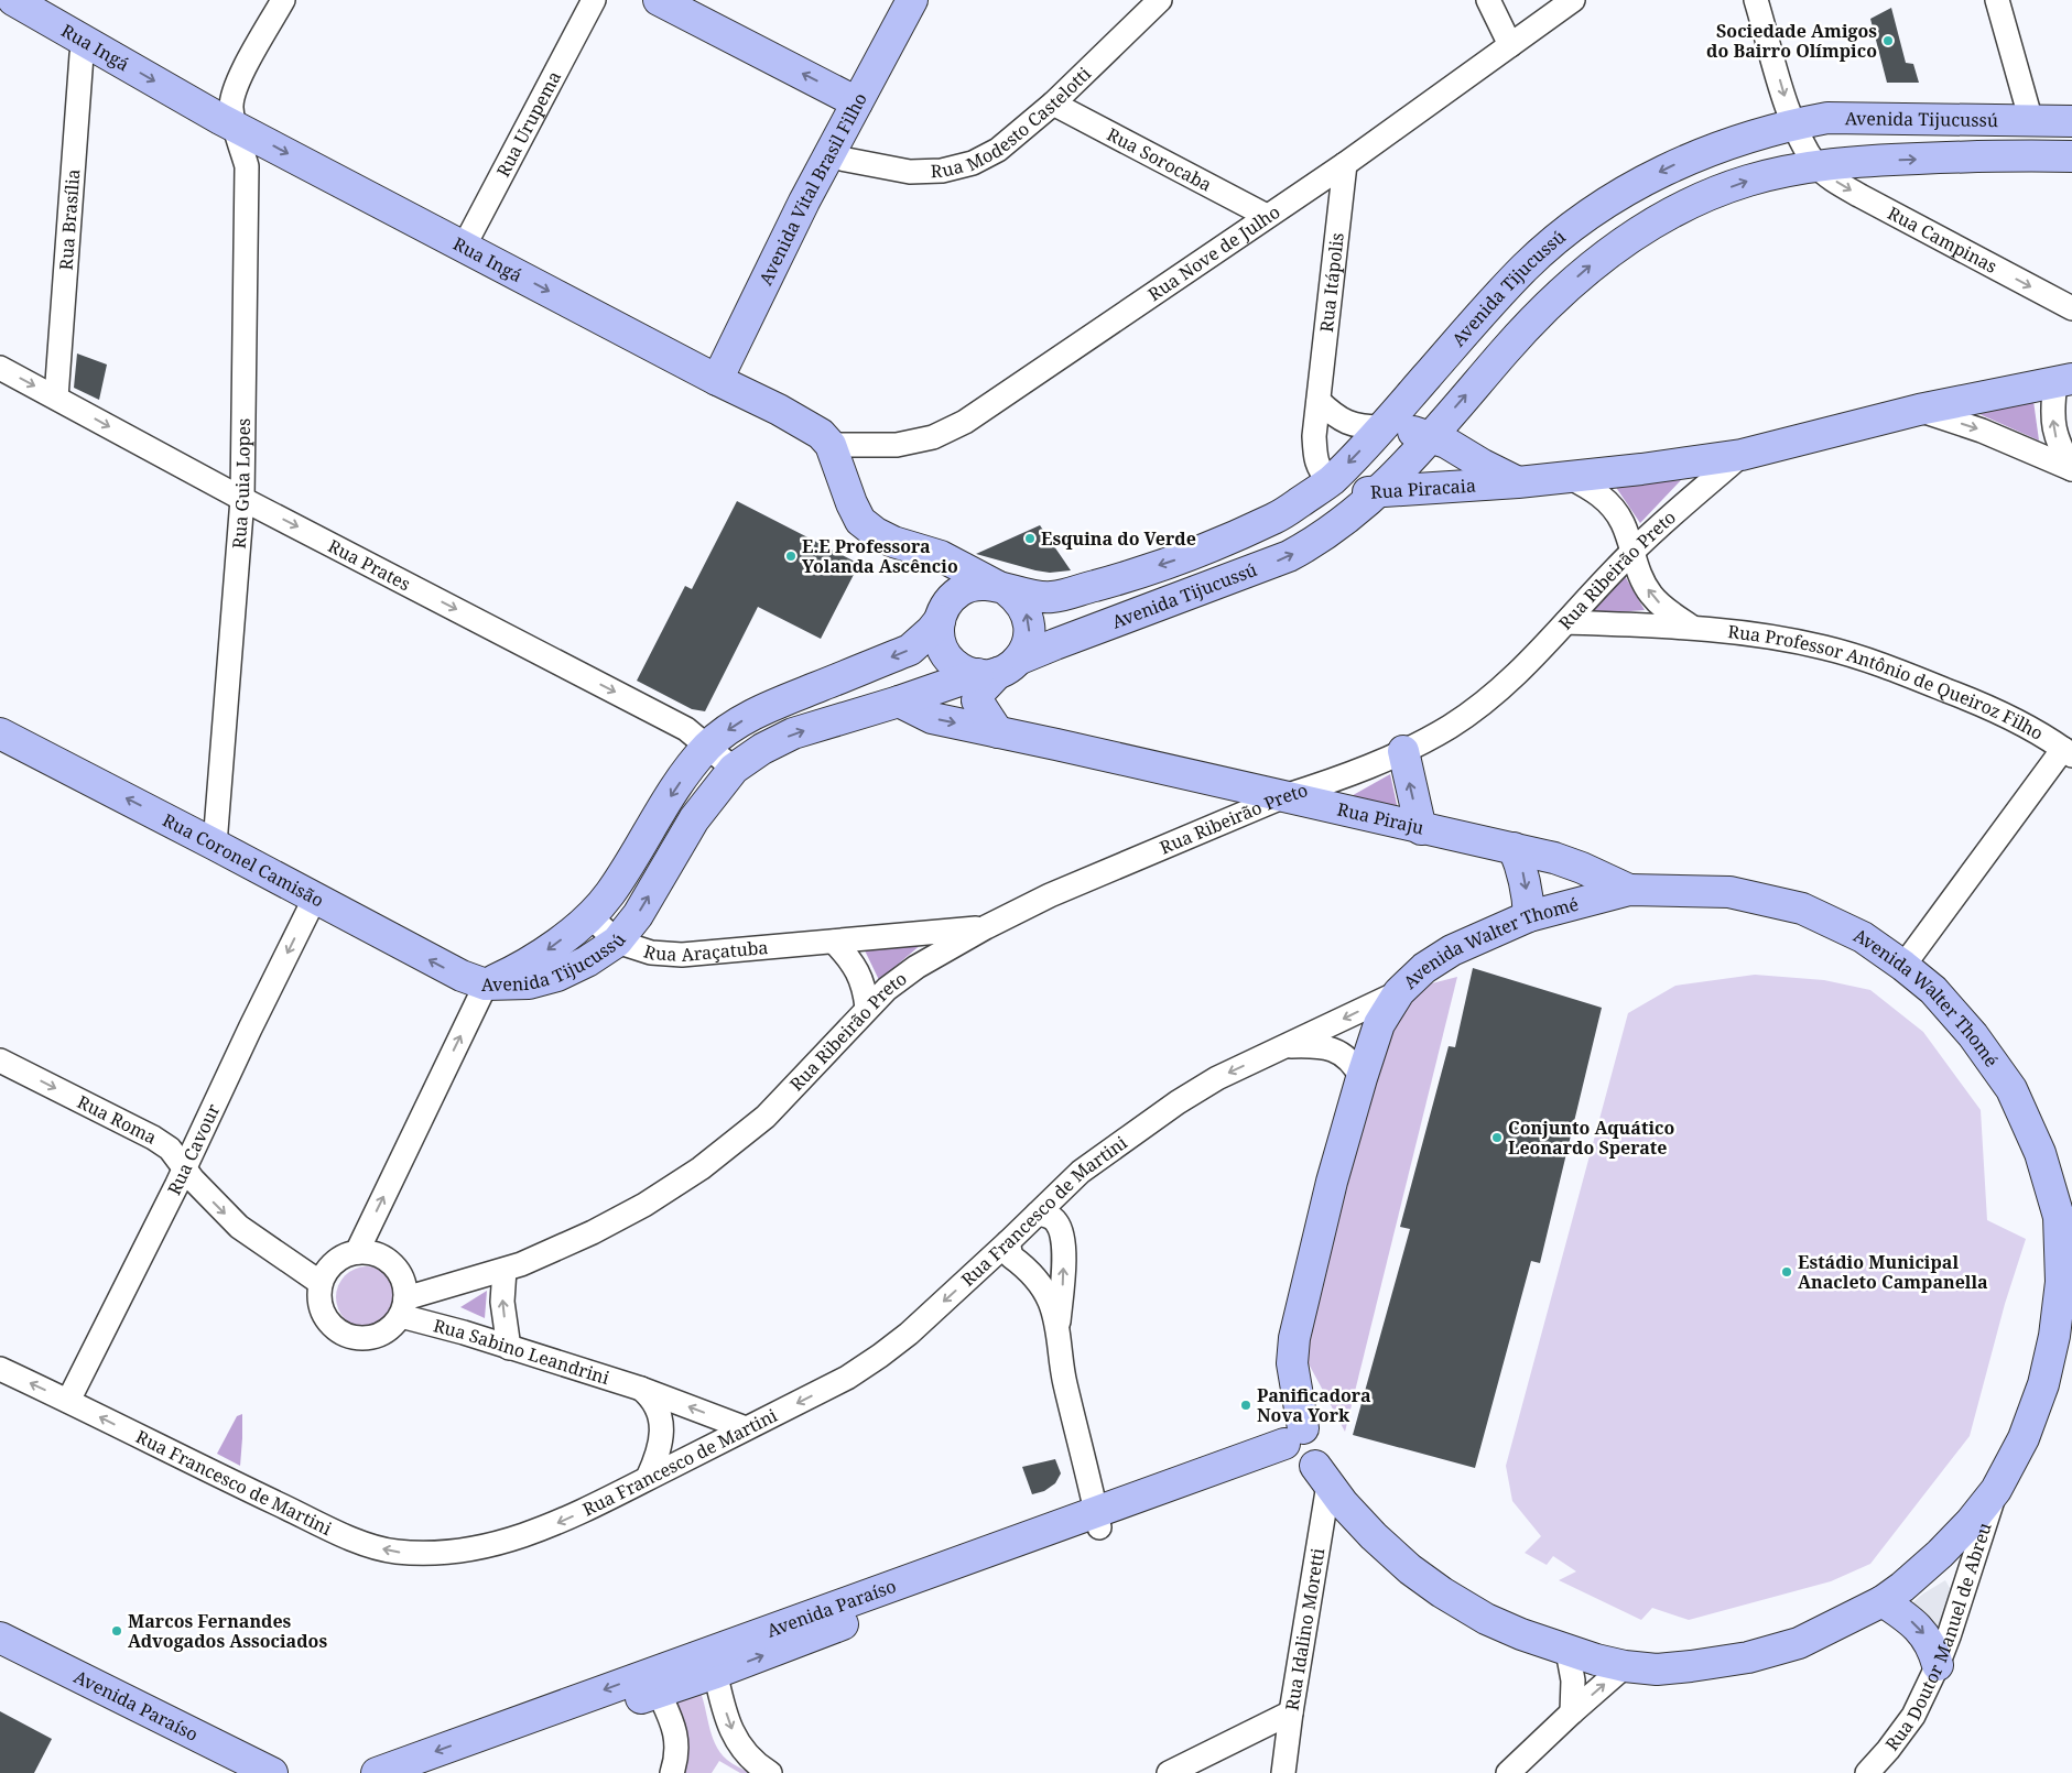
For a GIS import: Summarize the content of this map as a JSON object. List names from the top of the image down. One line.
{"streets":{"street":["Rua Ingá","Rua Modesto Castelotti","Avenida Tijucussú","Rua Urupema","Rua Sorocaba","Avenida Vital Brasil Filho","Rua Brasília","Rua Campinas","Rua Nove de Julho","Rua Itápolis","Rua Guia Lopes","Rua Piracaia","Rua Prates","Rua Ribeirão Preto","Rua Professor Antônio de Queiroz Filho","Rua Piraju","Rua Coronel Camisão","Avenida Walter Thomé","Rua Araçatuba","Rua Roma","Rua Cavour","Rua Francesco de Martini","Rua Sabino Leandrini","Avenida Paraíso","Rua Idalino Moretti","Rua Doutor Manuel de Abreu"]},"crossings":[["Rua Ingá","Rua Urupema"],["Rua Ingá","Avenida Vital Brasil Filho"],["Rua Ingá","Rua Brasília"],["Rua Ingá","Rua Nove de Julho"],["Rua Ingá","Rua Guia Lopes"],["Rua Modesto Castelotti","Rua Sorocaba"],["Rua Modesto Castelotti","Avenida Vital Brasil Filho"],["Avenida Tijucussú","Rua Campinas"],["Avenida Tijucussú","Rua Itápolis"],["Avenida Tijucussú","Rua Piracaia"],["Avenida Tijucussú","Rua Prates"],["Avenida Tijucussú","Rua Piraju"],["Avenida Tijucussú","Rua Coronel Camisão"],["Avenida Tijucussú","Rua Araçatuba"],["Rua Sorocaba","Rua Nove de Julho"],["Rua Brasília","Rua Prates"],["Rua Nove de Julho","Rua Itápolis"],["Rua Itápolis","Rua Piracaia"],["Rua Guia Lopes","Rua Prates"],["Rua Guia Lopes","Rua Coronel Camisão"],["Rua Piracaia","Rua Ribeirão Preto"],["Rua Ribeirão Preto","Rua Professor Antônio de Queiroz Filho"],["Rua Ribeirão Preto","Rua Piraju"],["Rua Ribeirão Preto","Rua Araçatuba"],["Rua Ribeirão Preto","Rua Roma"],["Rua Ribeirão Preto","Rua Sabino Leandrini"],["Rua Piraju","Avenida Walter Thomé"],["Rua Coronel Camisão","Rua Cavour"],["Avenida Walter Thomé","Rua Francesco de Martini"],["Avenida Walter Thomé","Avenida Paraíso"],["Avenida Walter Thomé","Rua Idalino Moretti"],["Avenida Walter Thomé","Rua Doutor Manuel de Abreu"],["Rua Roma","Rua Cavour"],["Rua Roma","Rua Sabino Leandrini"],["Rua Cavour","Rua Francesco de Martini"],["Rua Francesco de Martini","Rua Sabino Leandrini"],["Avenida Paraíso","Rua Idalino Moretti"]],"one_way":["Rua Ingá","Rua Prates","Rua Coronel Camisão","Rua Roma","Rua Francesco de Martini"],"places":["Sociedade Amigos do Bairro Olímpico","Esquina do Verde","E.E Professora Yolanda Ascêncio","Conjunto Aquático Leonardo Sperate","Estádio Municipal Anacleto Campanella","Panificadora Nova York","Marcos Fernandes Advogados Associados"]}
